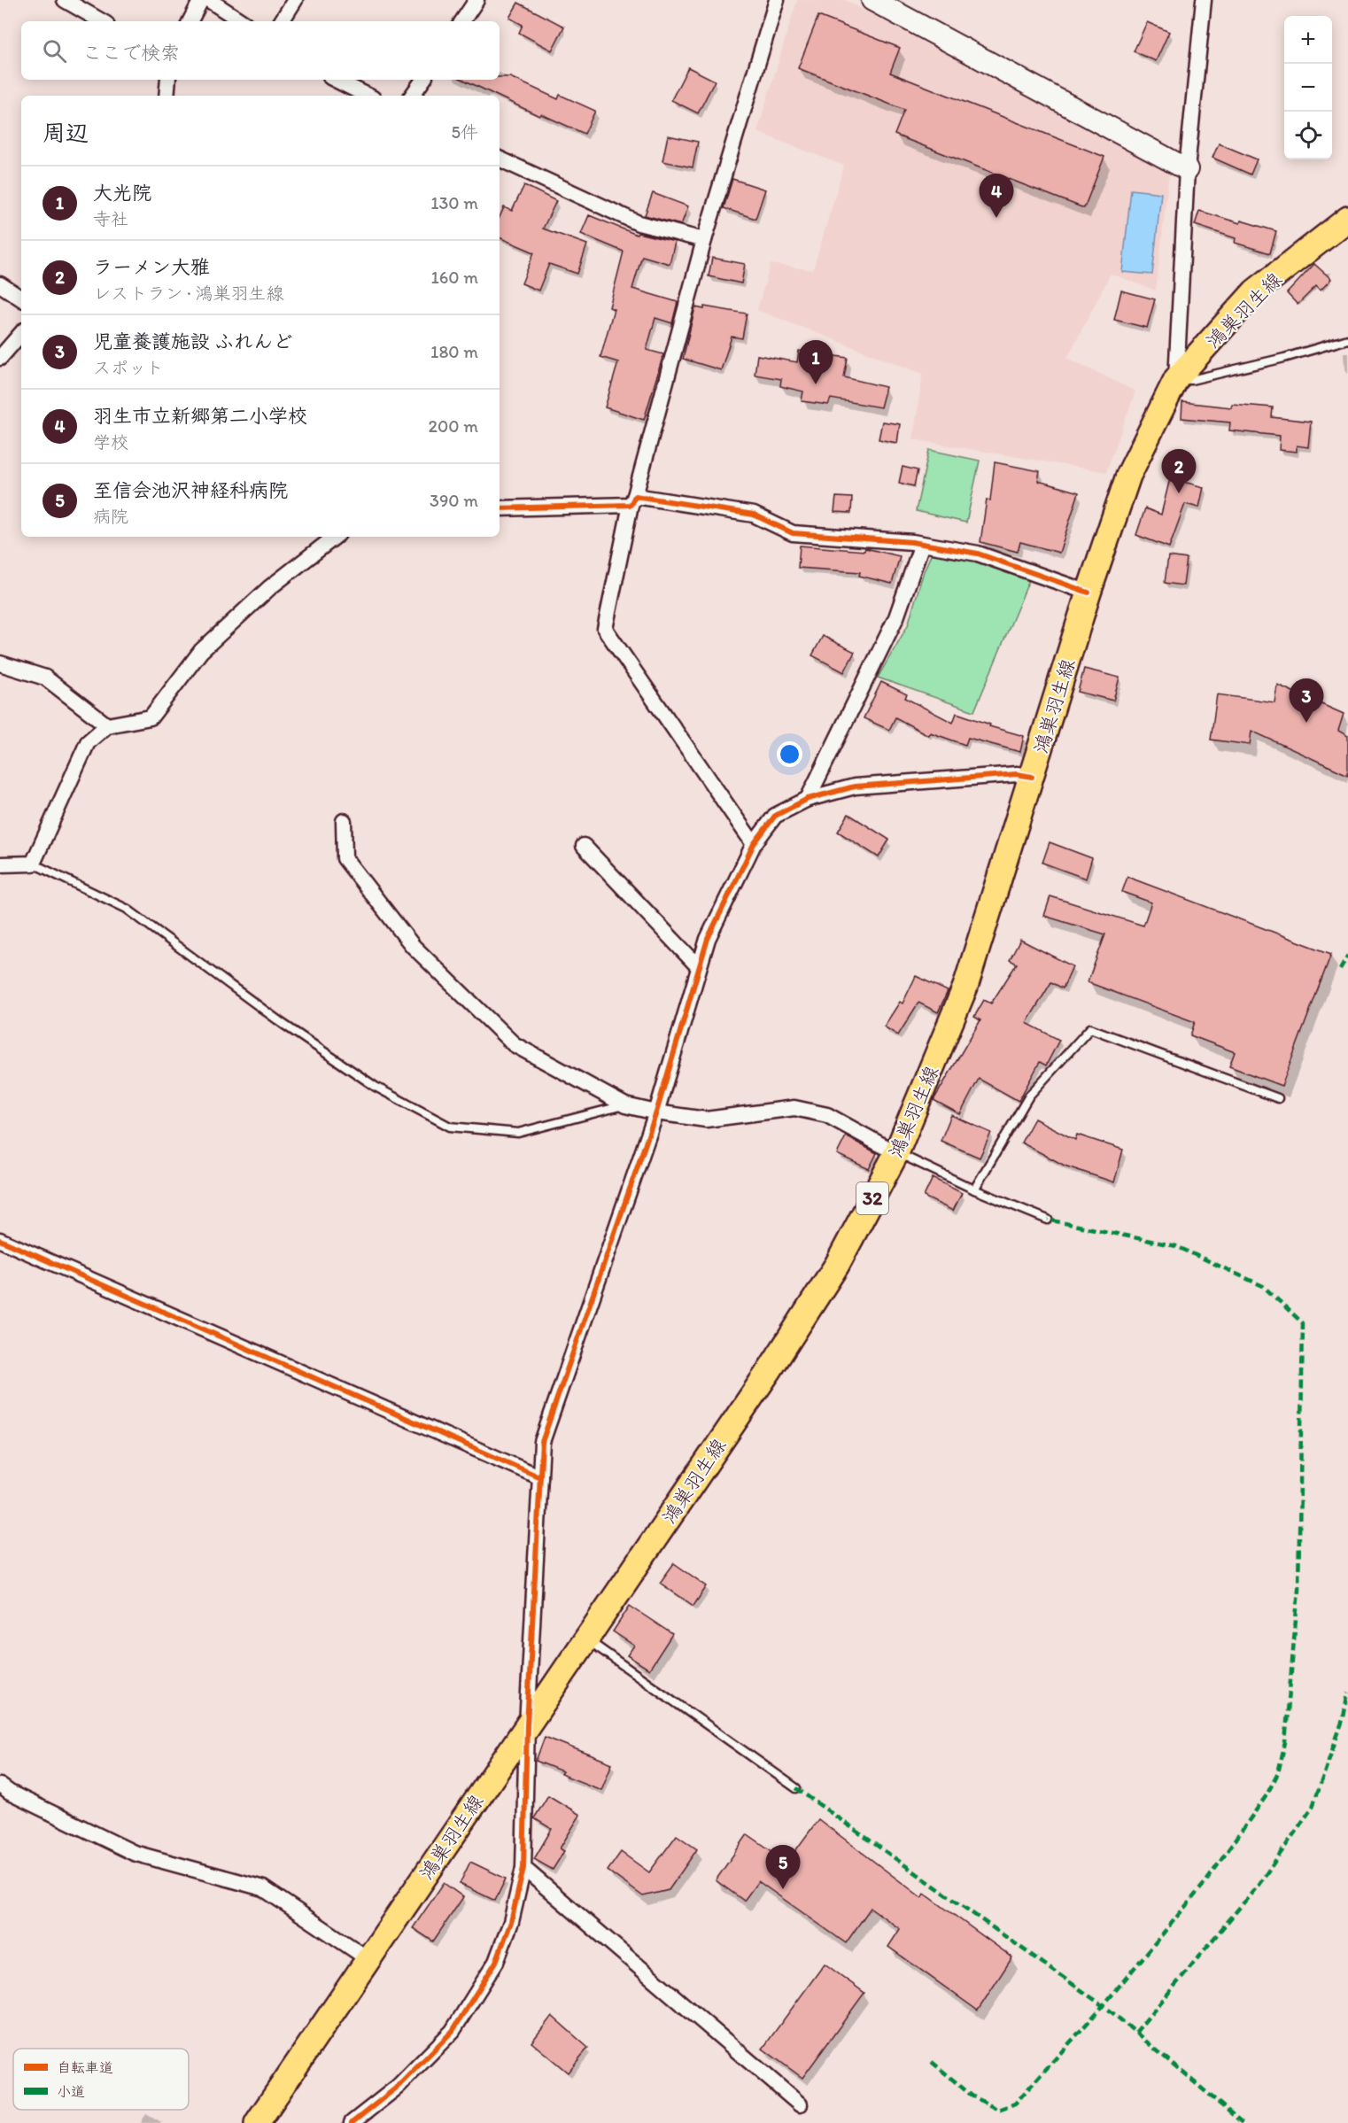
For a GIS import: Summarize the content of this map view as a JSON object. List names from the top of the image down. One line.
{"streets":{"main road":["鴻巣羽生線","32"]},"legend":["自転車道","小道"],"page":{"map_buttons":["+","−"],"search":"ここで検索","heading":["周辺","5件"],"list":[{"mark":"1","name":"大光院","note":"寺社","value":"130 m"},{"mark":"2","name":"ラーメン大雅","note":"レストラン · 鴻巣羽生線","value":"160 m"},{"mark":"3","name":"児童養護施設 ふれんど","note":"スポット","value":"180 m"},{"mark":"4","name":"羽生市立新郷第二小学校","note":"学校","value":"200 m"},{"mark":"5","name":"至信会池沢神経科病院","note":"病院","value":"390 m"}],"pins":["4","1","2","3","5"]}}
